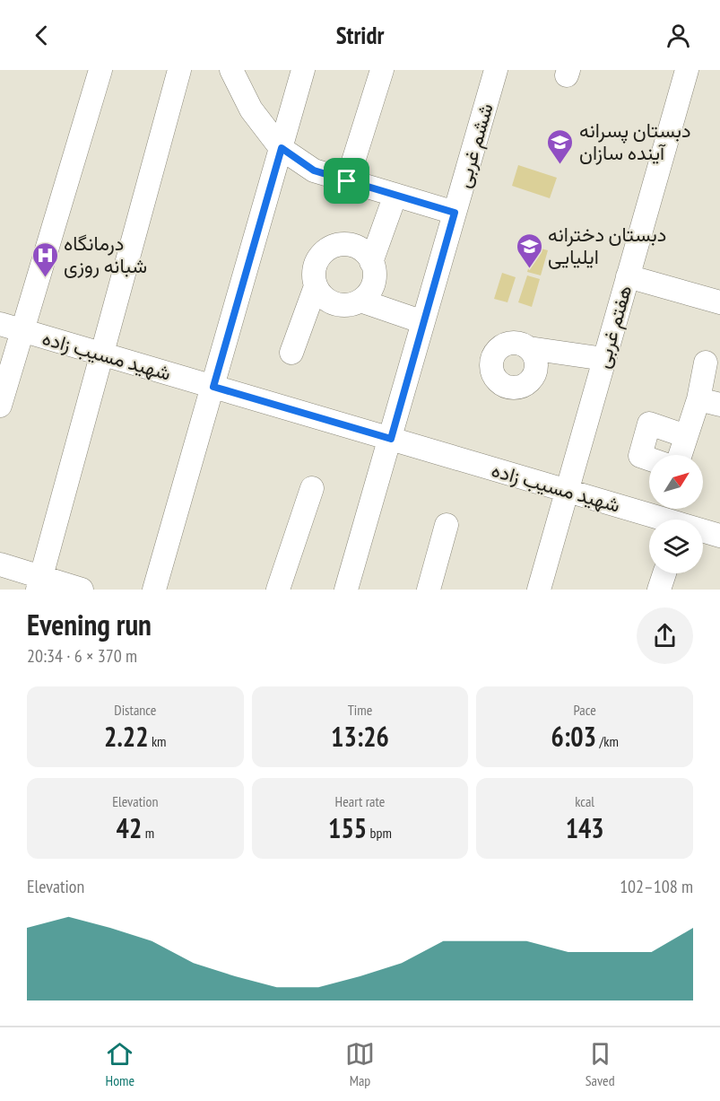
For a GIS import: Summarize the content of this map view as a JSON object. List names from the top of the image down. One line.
{"streets":{"street":["ششم غربی","هفتم غربی","شهید مسیب زاده"]},"crossings":[["ششم غربی","شهید مسیب زاده"],["هفتم غربی","شهید مسیب زاده"]],"places":{"school or university":["دبستان پسرانه آینده سازان","دبستان دخترانه ایلیایی"],"hospital":["درمانگاه شبانه روزی"]},"north":"top right","page":{"header":"Stridr","heading":["Evening run","20:34 · 6 × 370 m"],"stats":[["Distance","2.22 km"],["Time","13:26"],["Pace","6:03 /km"],["Elevation","42 m"],["Heart rate","155 bpm"],["kcal","143"]],"chart":["Elevation","102–108 m"],"tabs":["Home","Map","Saved"]}}
